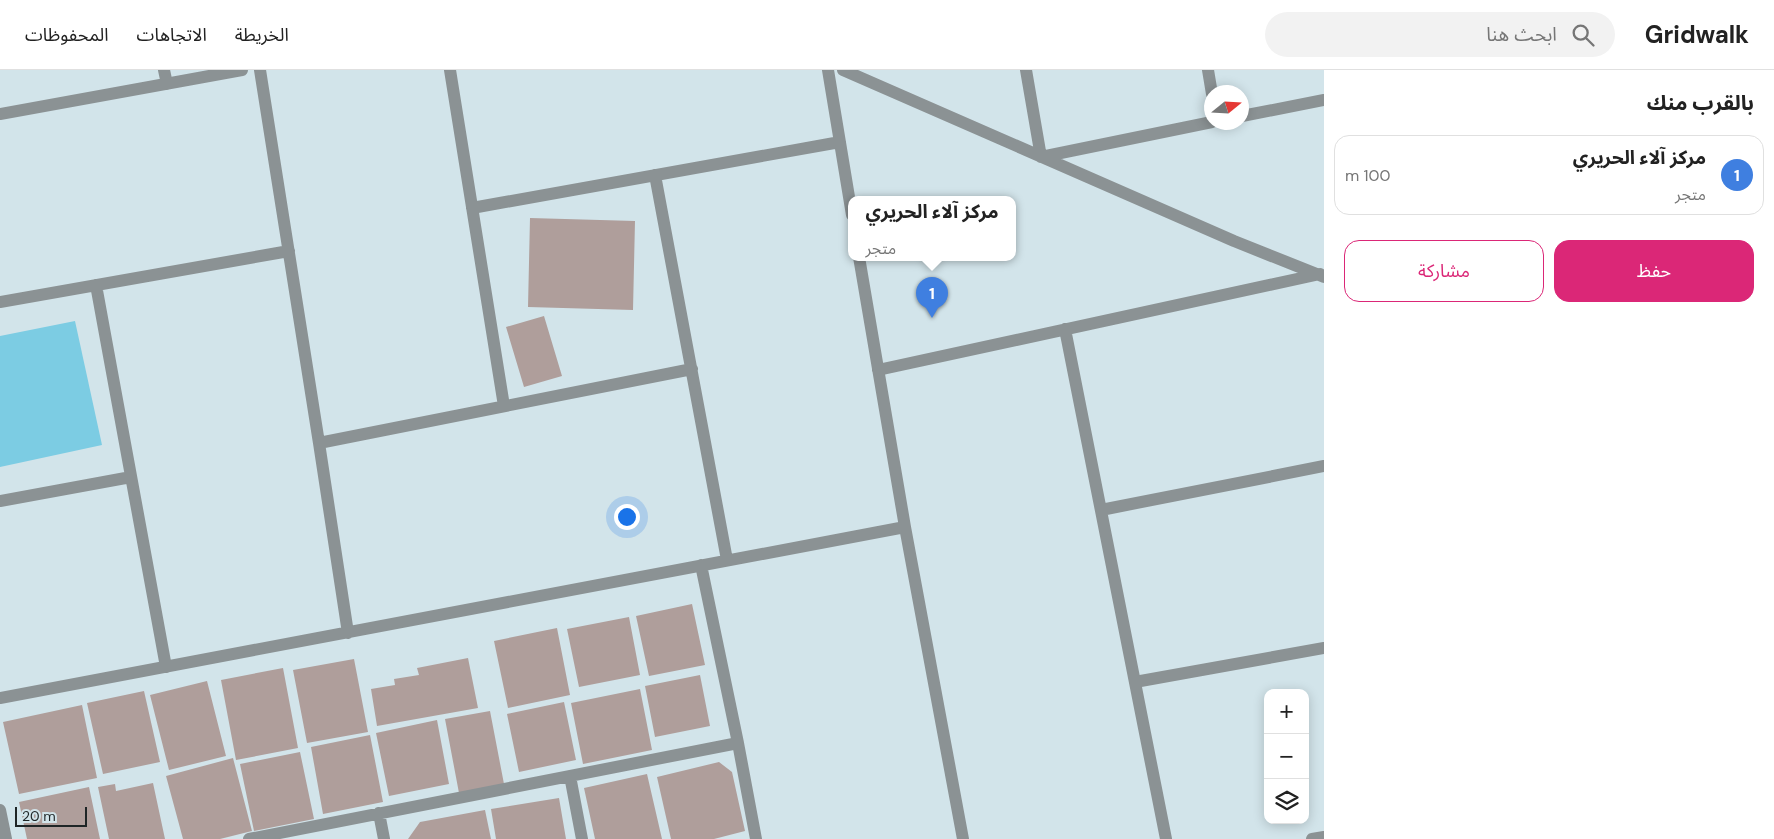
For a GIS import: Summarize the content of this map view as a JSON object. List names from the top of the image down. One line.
{"scale_bar":"20 m","north":"right","page":{"header":"Gridwalk","search":"ابحث هنا","nav":["الخريطة","الاتجاهات","المحفوظات"],"heading":"بالقرب منك","list":[{"mark":"1","name":"مركز آلاء الحريري","note":"متجر","value":"100 m"}],"popup":["مركز آلاء الحريري","متجر"],"buttons":["حفظ","مشاركة"],"pins":"1","map_buttons":["+","−"],"scale":"20 m"}}
